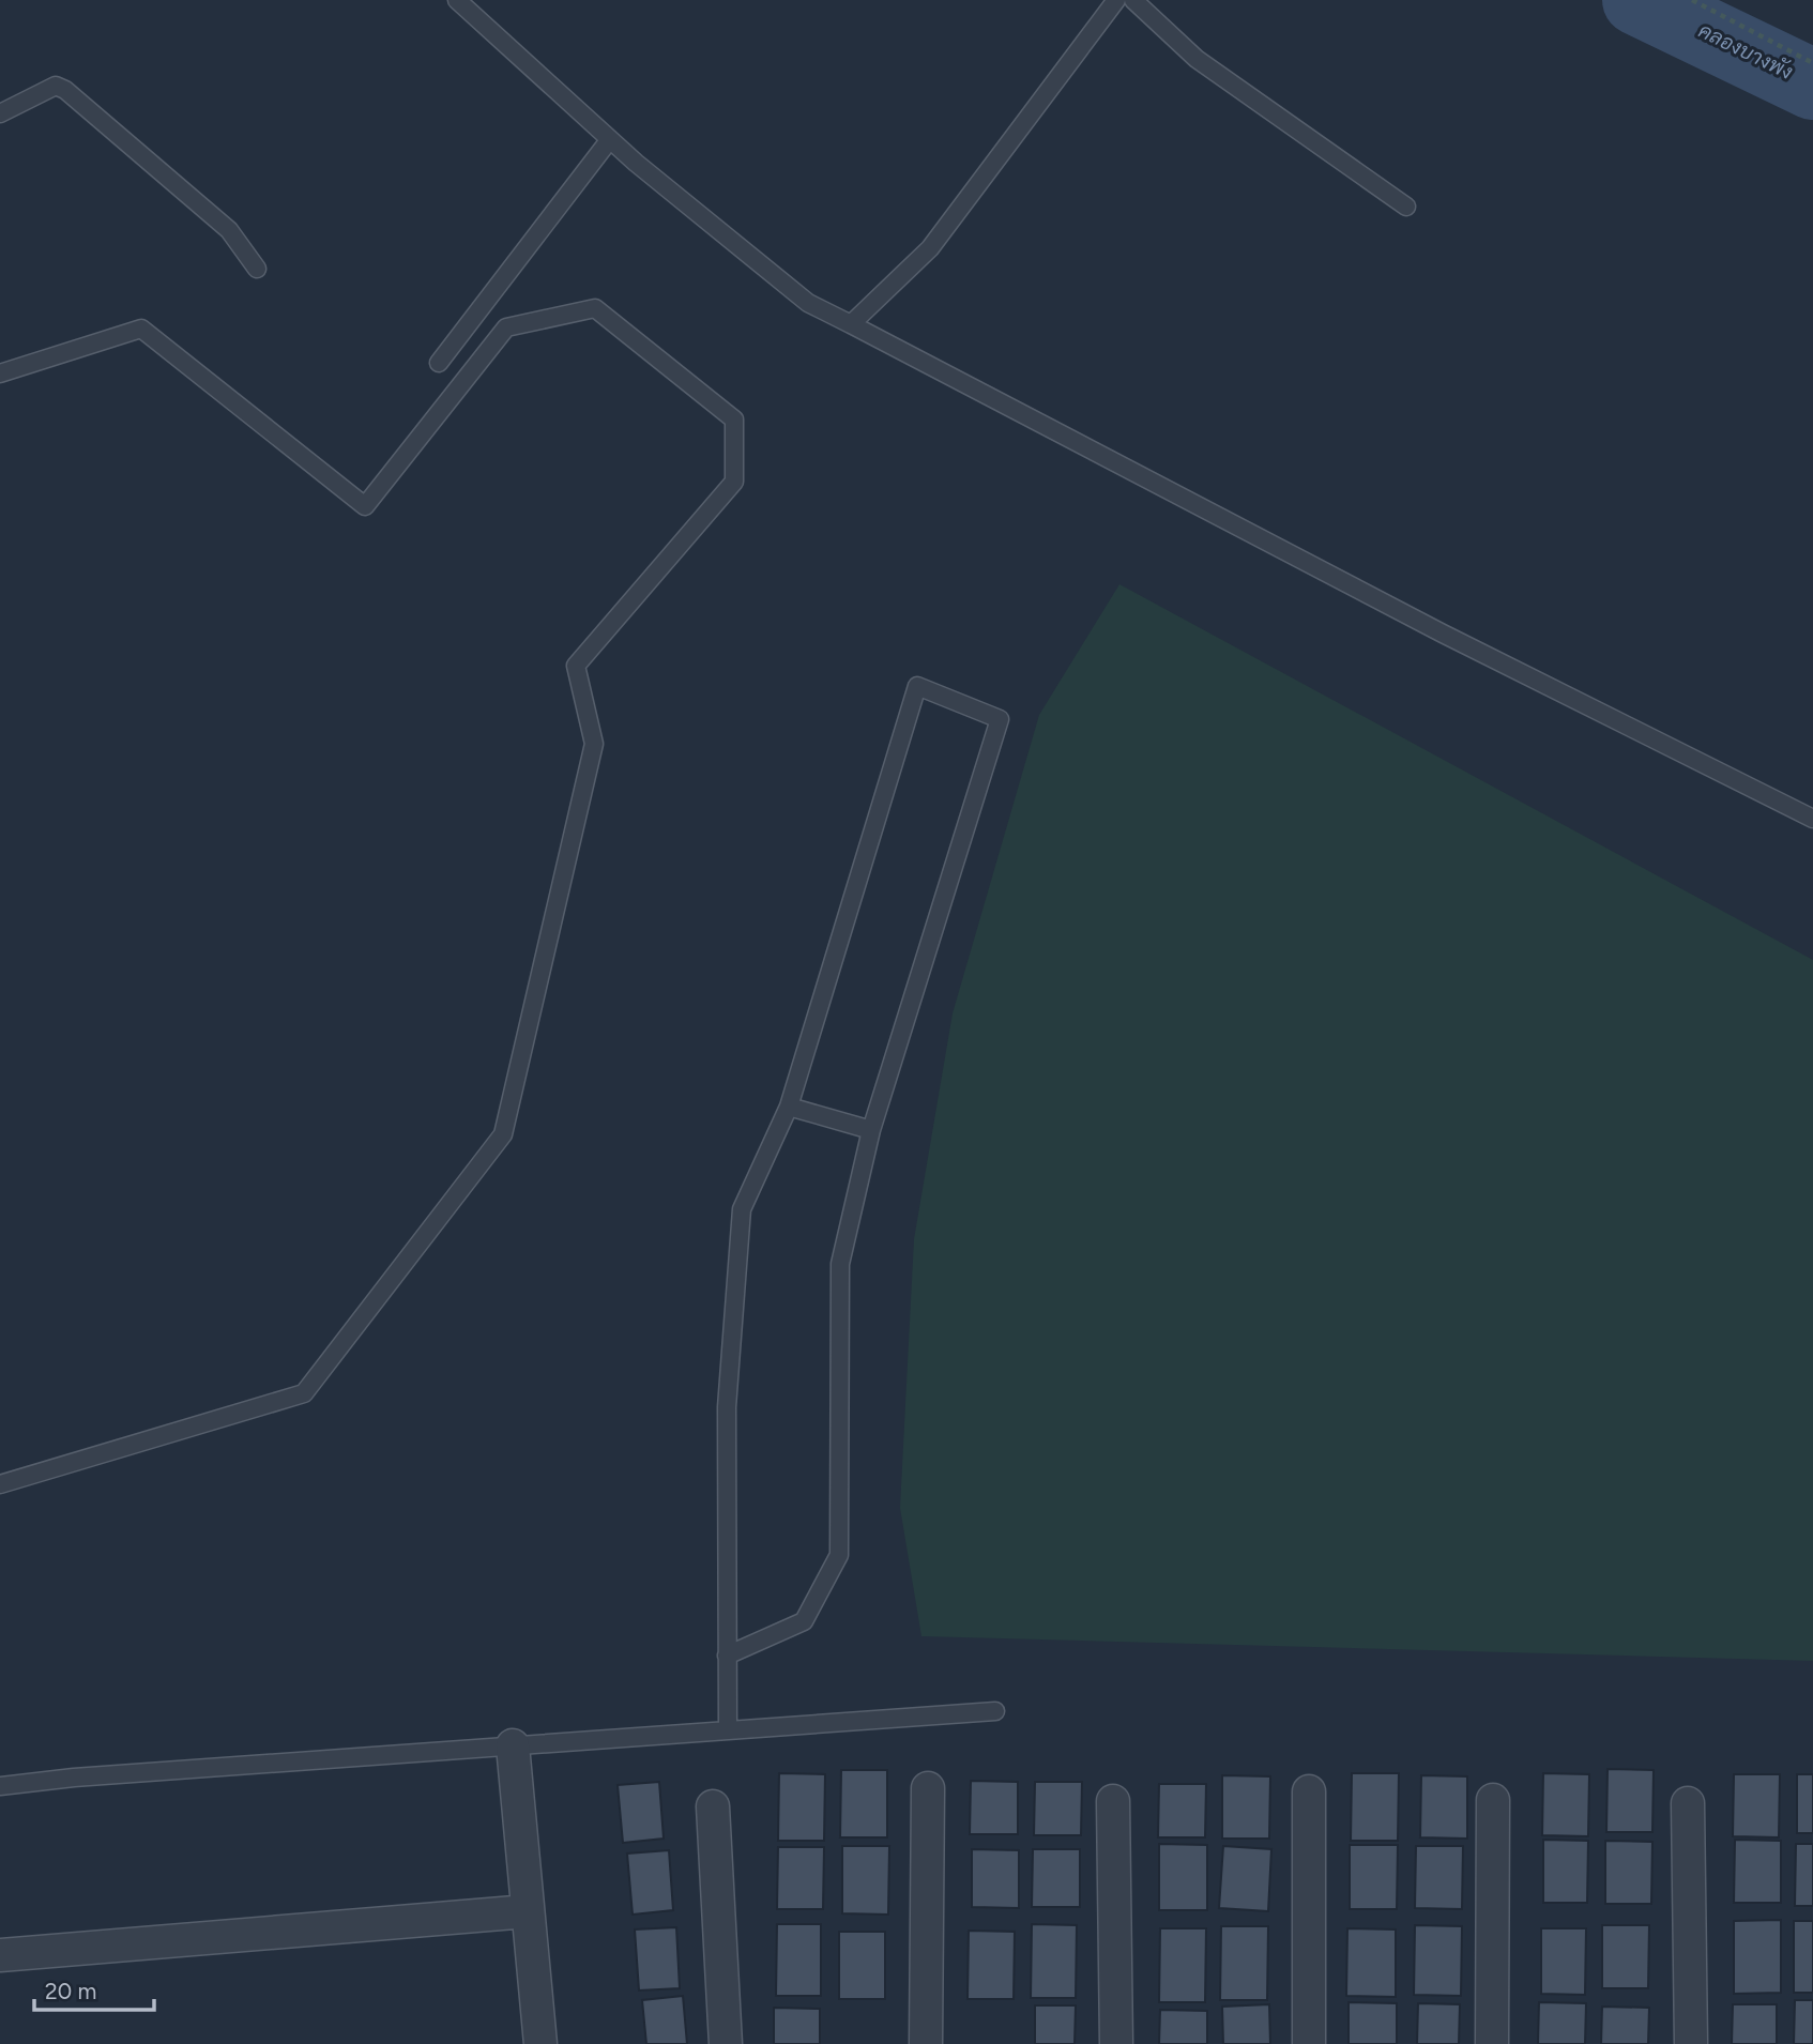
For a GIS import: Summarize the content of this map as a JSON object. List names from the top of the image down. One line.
{"water":["คลองบางพัง"],"scale_bar":"20 m"}
